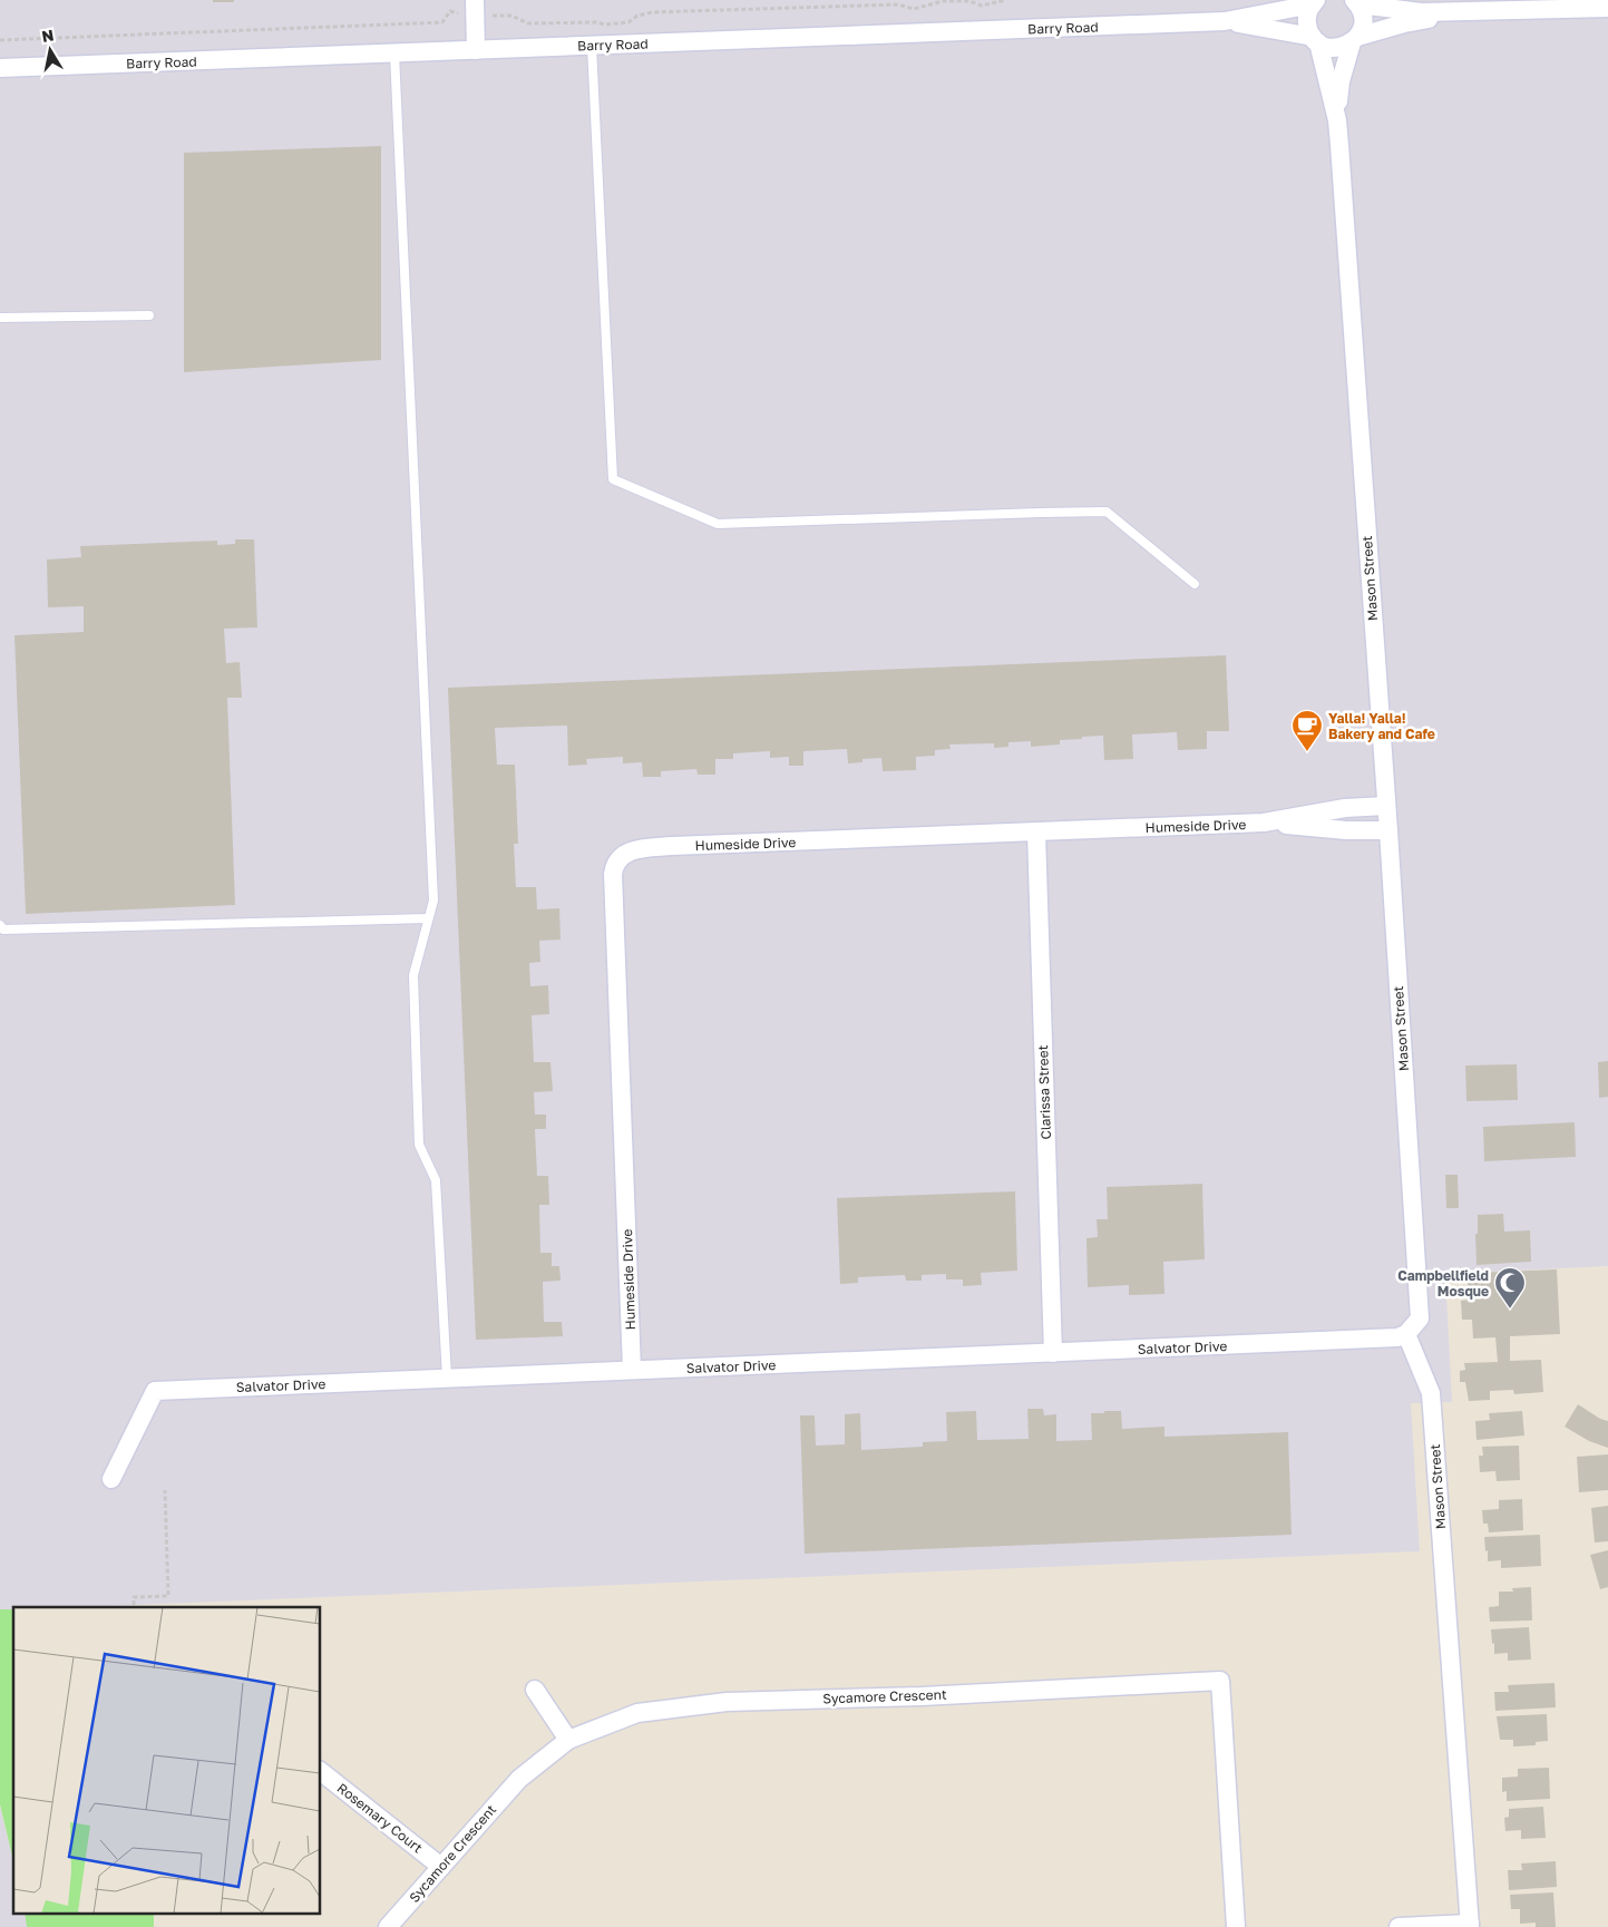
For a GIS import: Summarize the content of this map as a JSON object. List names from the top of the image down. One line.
{"streets":{"street":["Barry Road","Mason Street","Humeside Drive","Clarissa Street","Salvator Drive","Sycamore Crescent","Rosemary Court"]},"crossings":[["Barry Road","Mason Street"],["Mason Street","Humeside Drive"],["Mason Street","Salvator Drive"],["Humeside Drive","Clarissa Street"],["Humeside Drive","Salvator Drive"],["Clarissa Street","Salvator Drive"],["Sycamore Crescent","Rosemary Court"]],"places":{"cafe":["Yalla! Yalla! Bakery and Cafe"],"mosque":["Campbellfield Mosque"]},"north":"top"}
